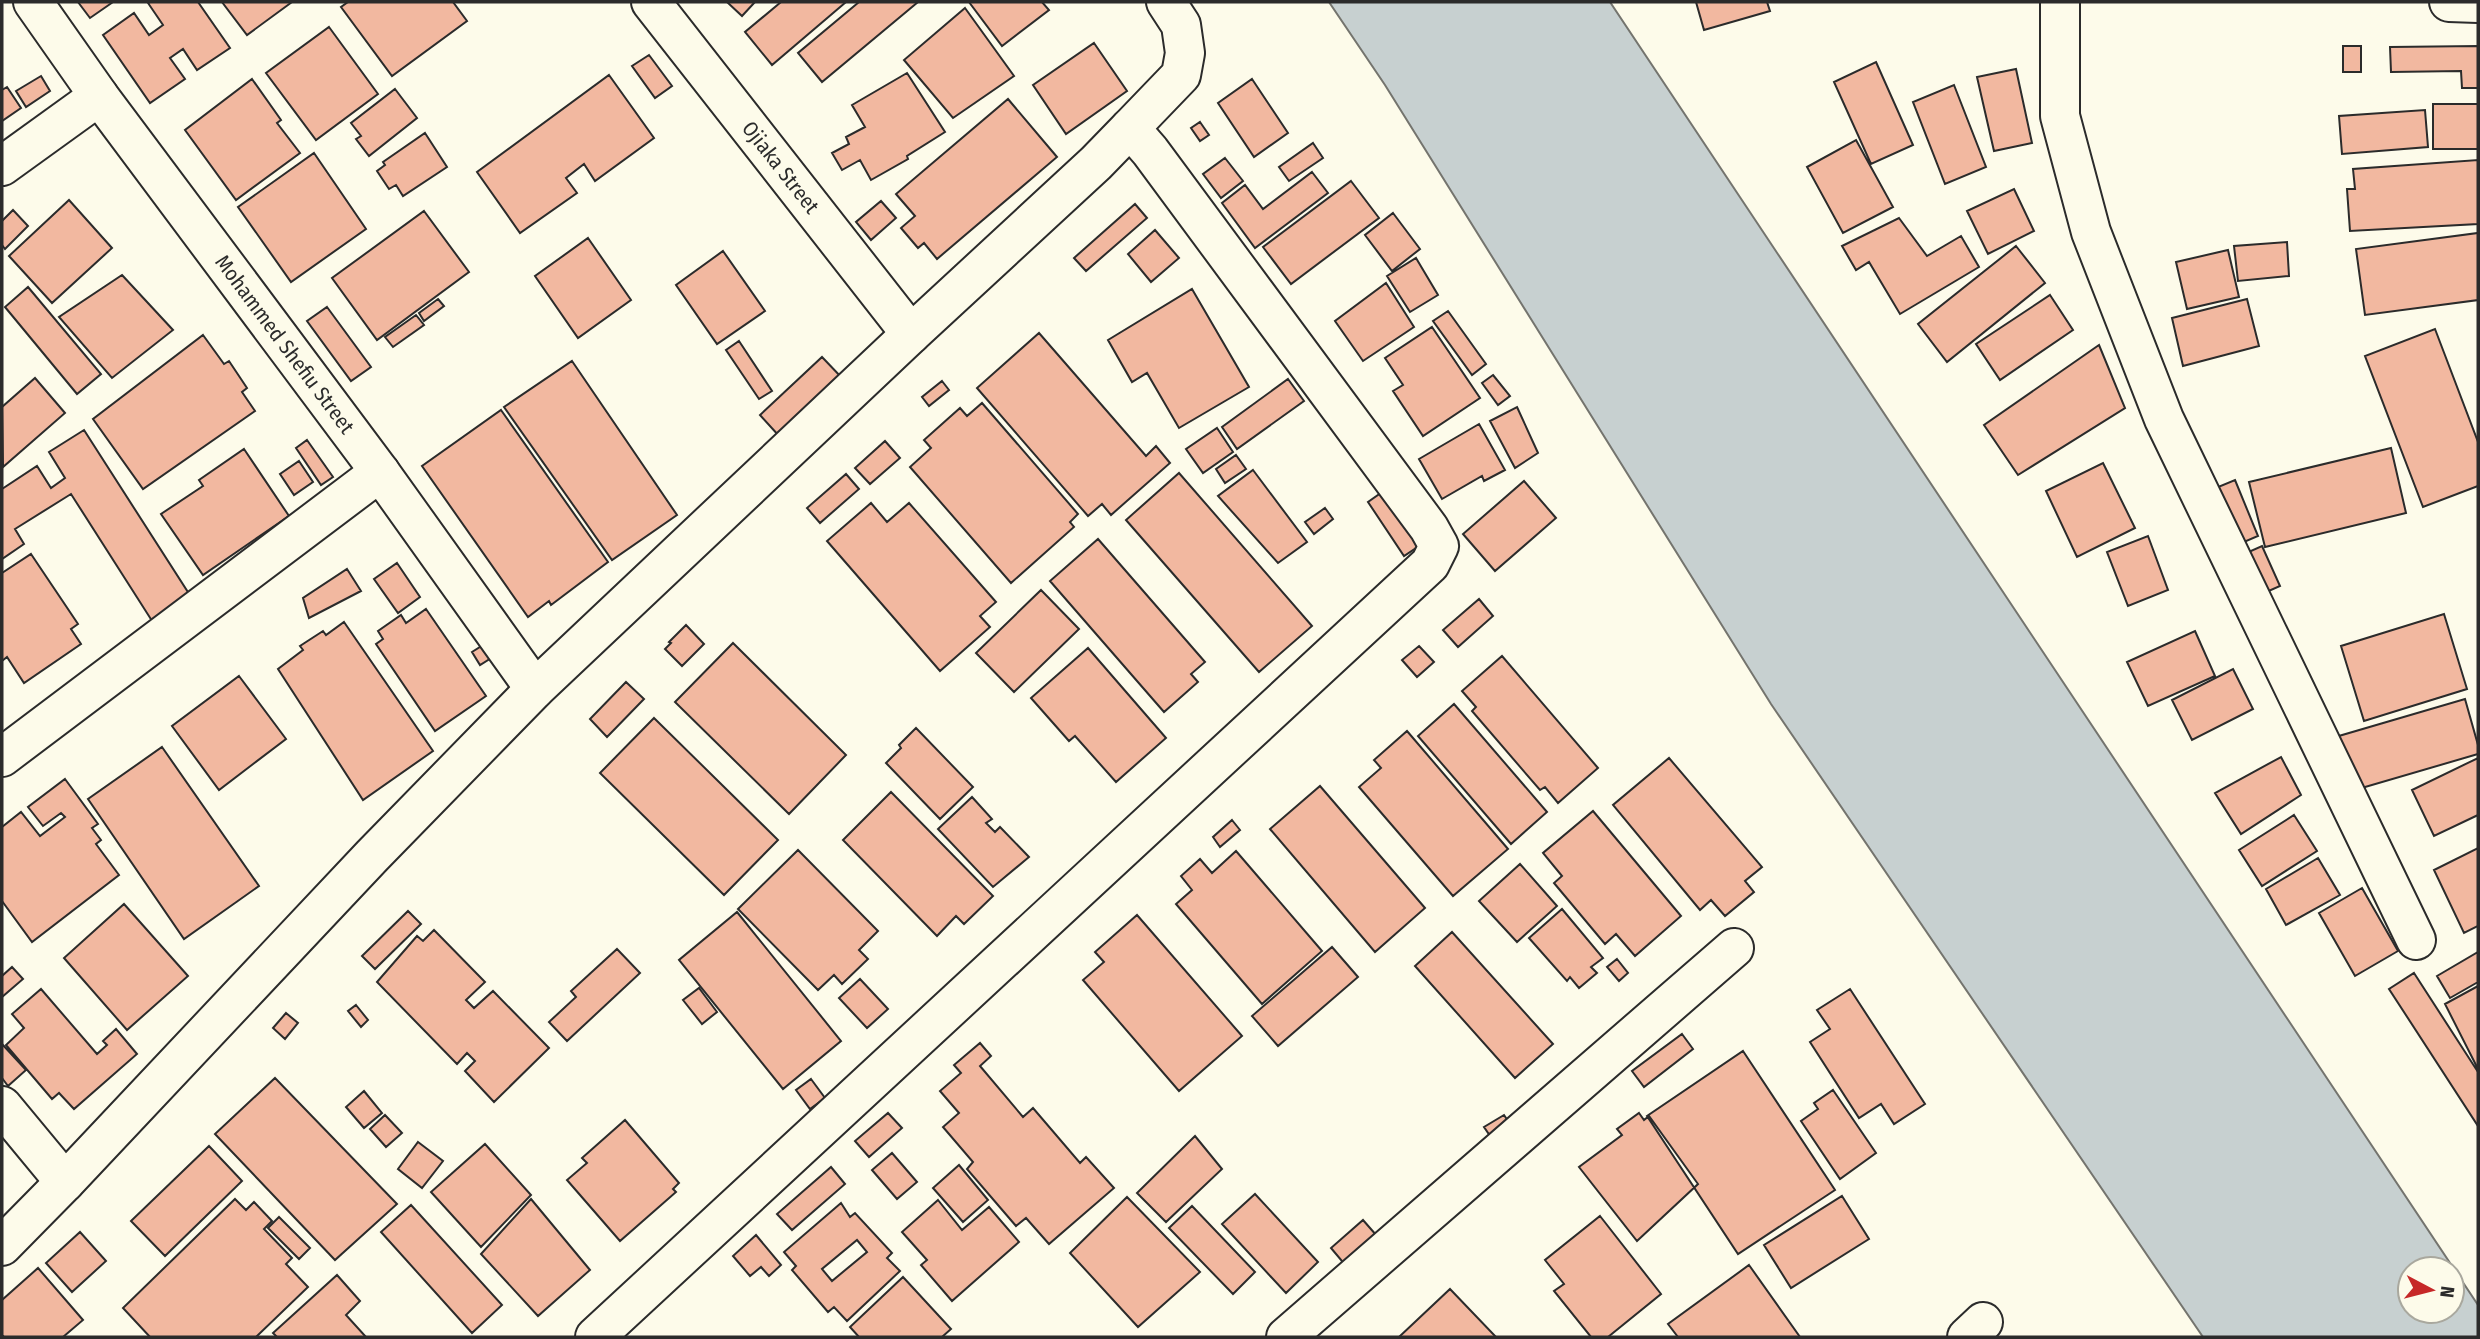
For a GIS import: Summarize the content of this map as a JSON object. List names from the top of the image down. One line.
{"streets":{"street":["Ojiaka Street","Mohammed Shefiu Street"]},"north":"right"}
